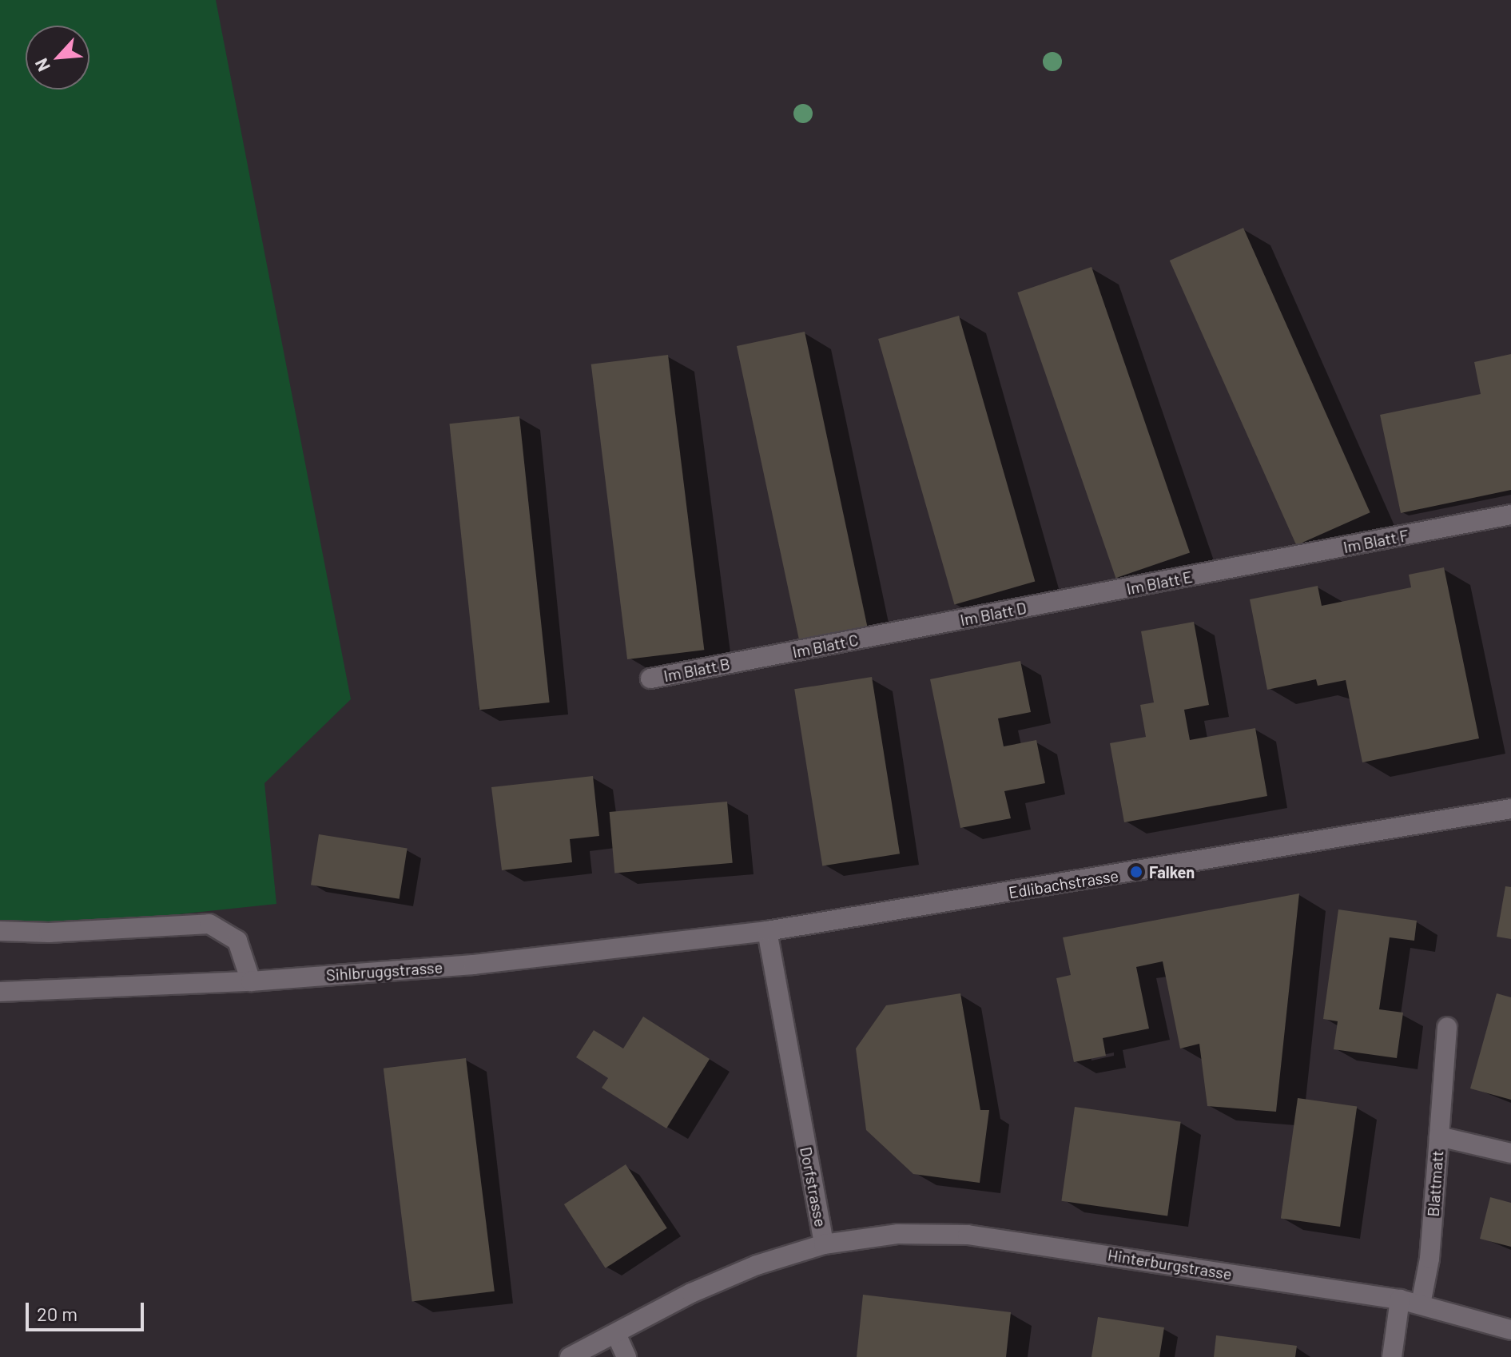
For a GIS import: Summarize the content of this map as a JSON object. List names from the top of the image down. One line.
{"streets":{"street":["Im Blatt F","Im Blatt E","Im Blatt D","Im Blatt C","Im Blatt B","Edlibachstrasse","Sihlbruggstrasse","Blattmatt","Dorfstrasse","Hinterburgstrasse"]},"crossings":[["Im Blatt F","Im Blatt E"],["Im Blatt E","Im Blatt D"],["Im Blatt D","Im Blatt C"],["Im Blatt C","Im Blatt B"],["Edlibachstrasse","Sihlbruggstrasse"],["Edlibachstrasse","Dorfstrasse"],["Sihlbruggstrasse","Dorfstrasse"],["Blattmatt","Hinterburgstrasse"],["Dorfstrasse","Hinterburgstrasse"]],"places":["Falken"],"scale_bar":"20 m","north":"bottom left"}
